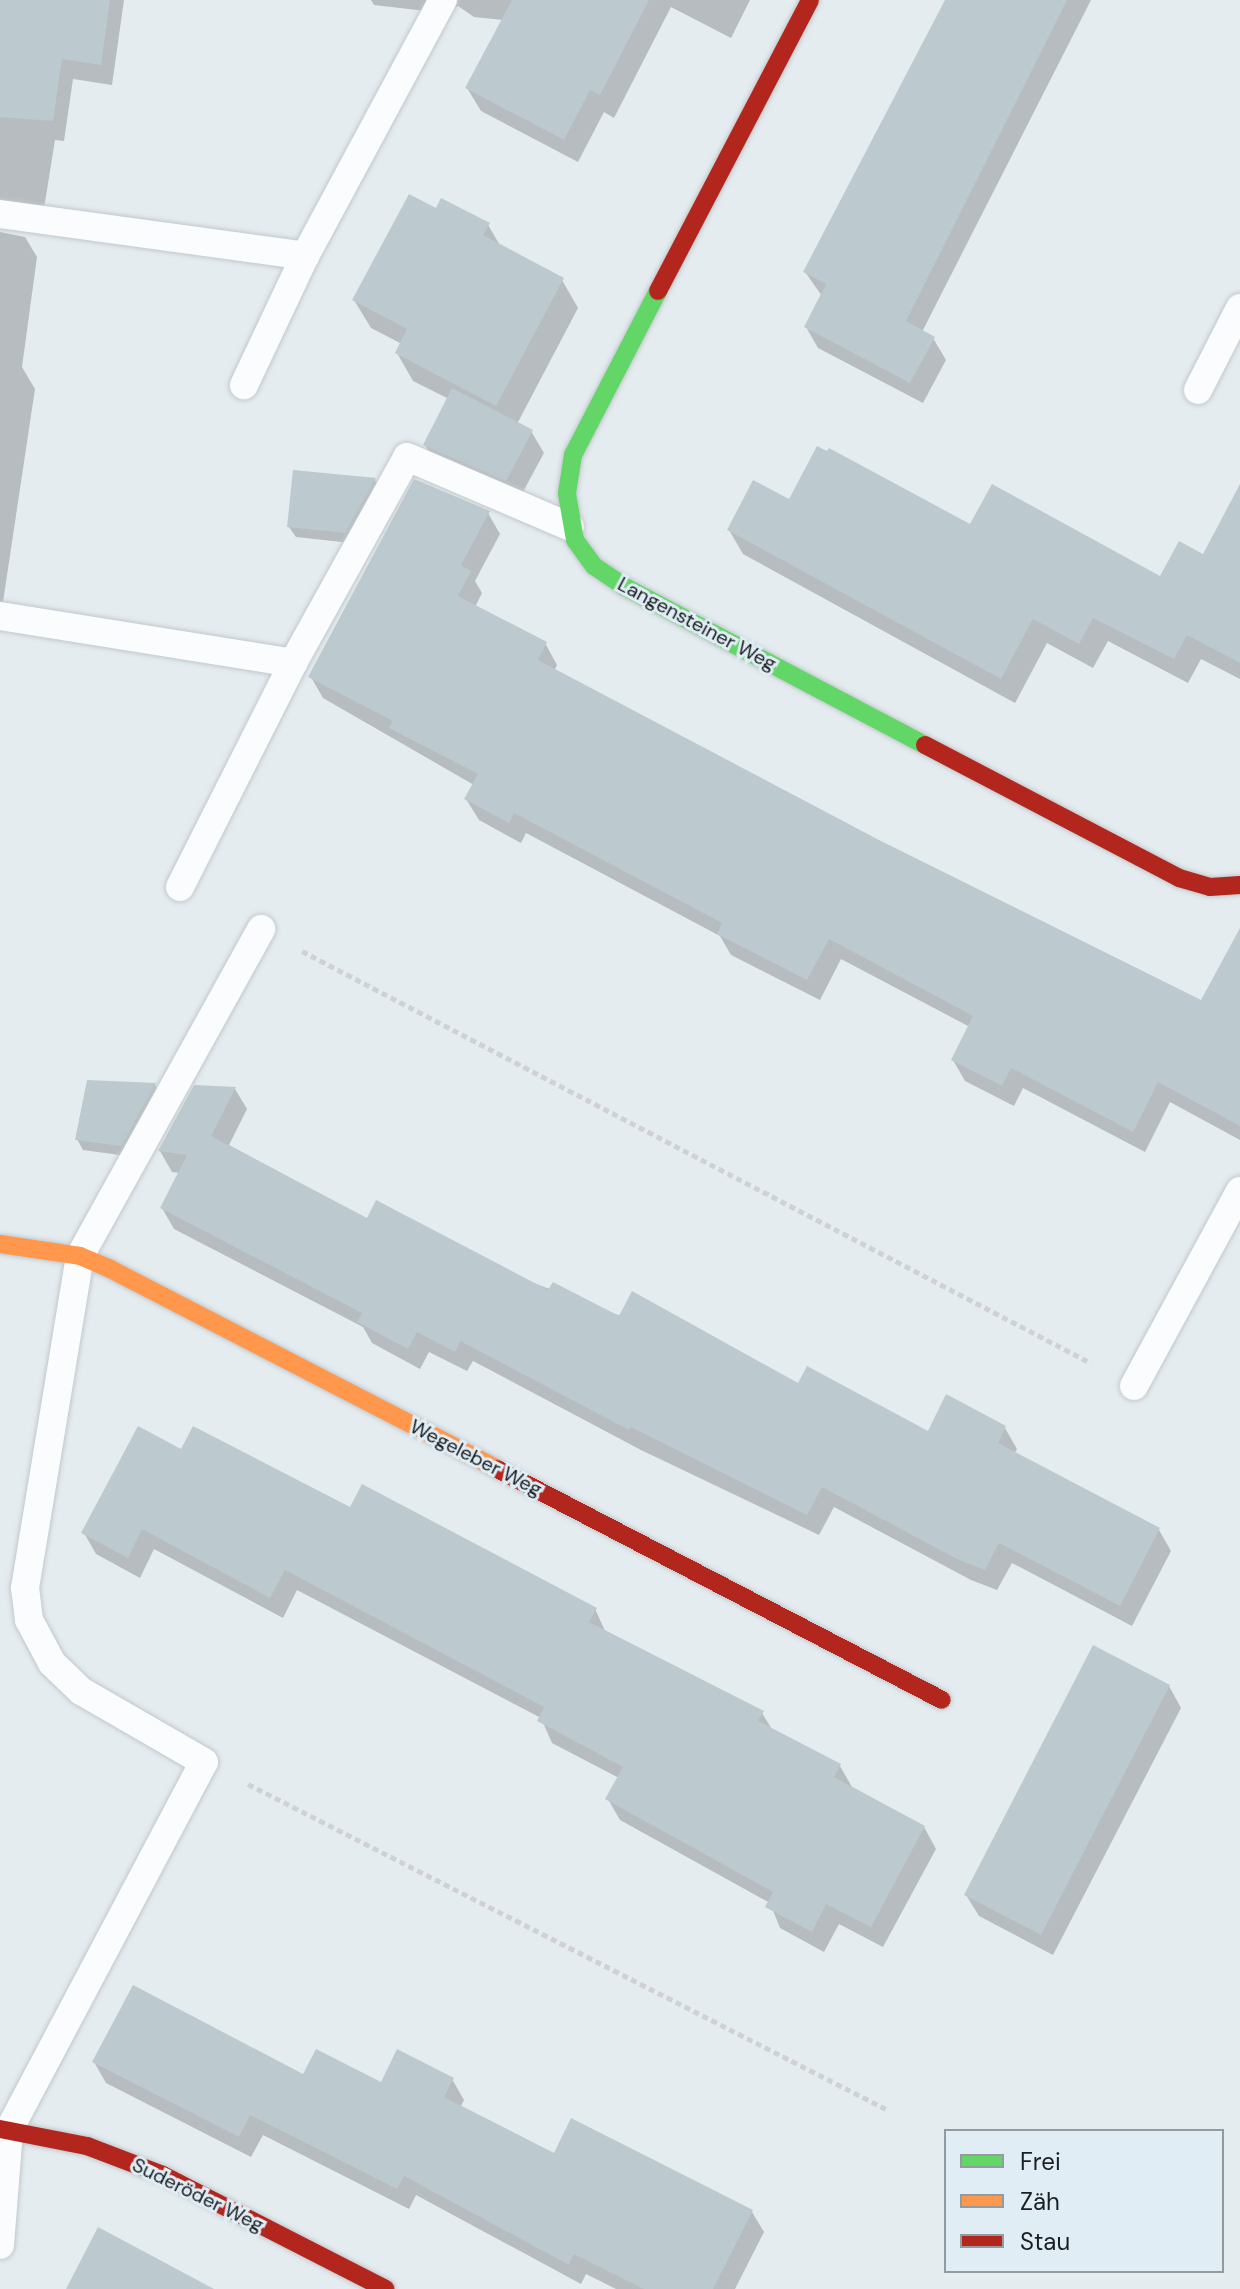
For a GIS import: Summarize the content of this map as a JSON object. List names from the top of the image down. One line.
{"streets":{"street":["Langensteiner Weg","Wegeleber Weg","Suderöder Weg"]},"legend":["Frei","Zäh","Stau"]}
